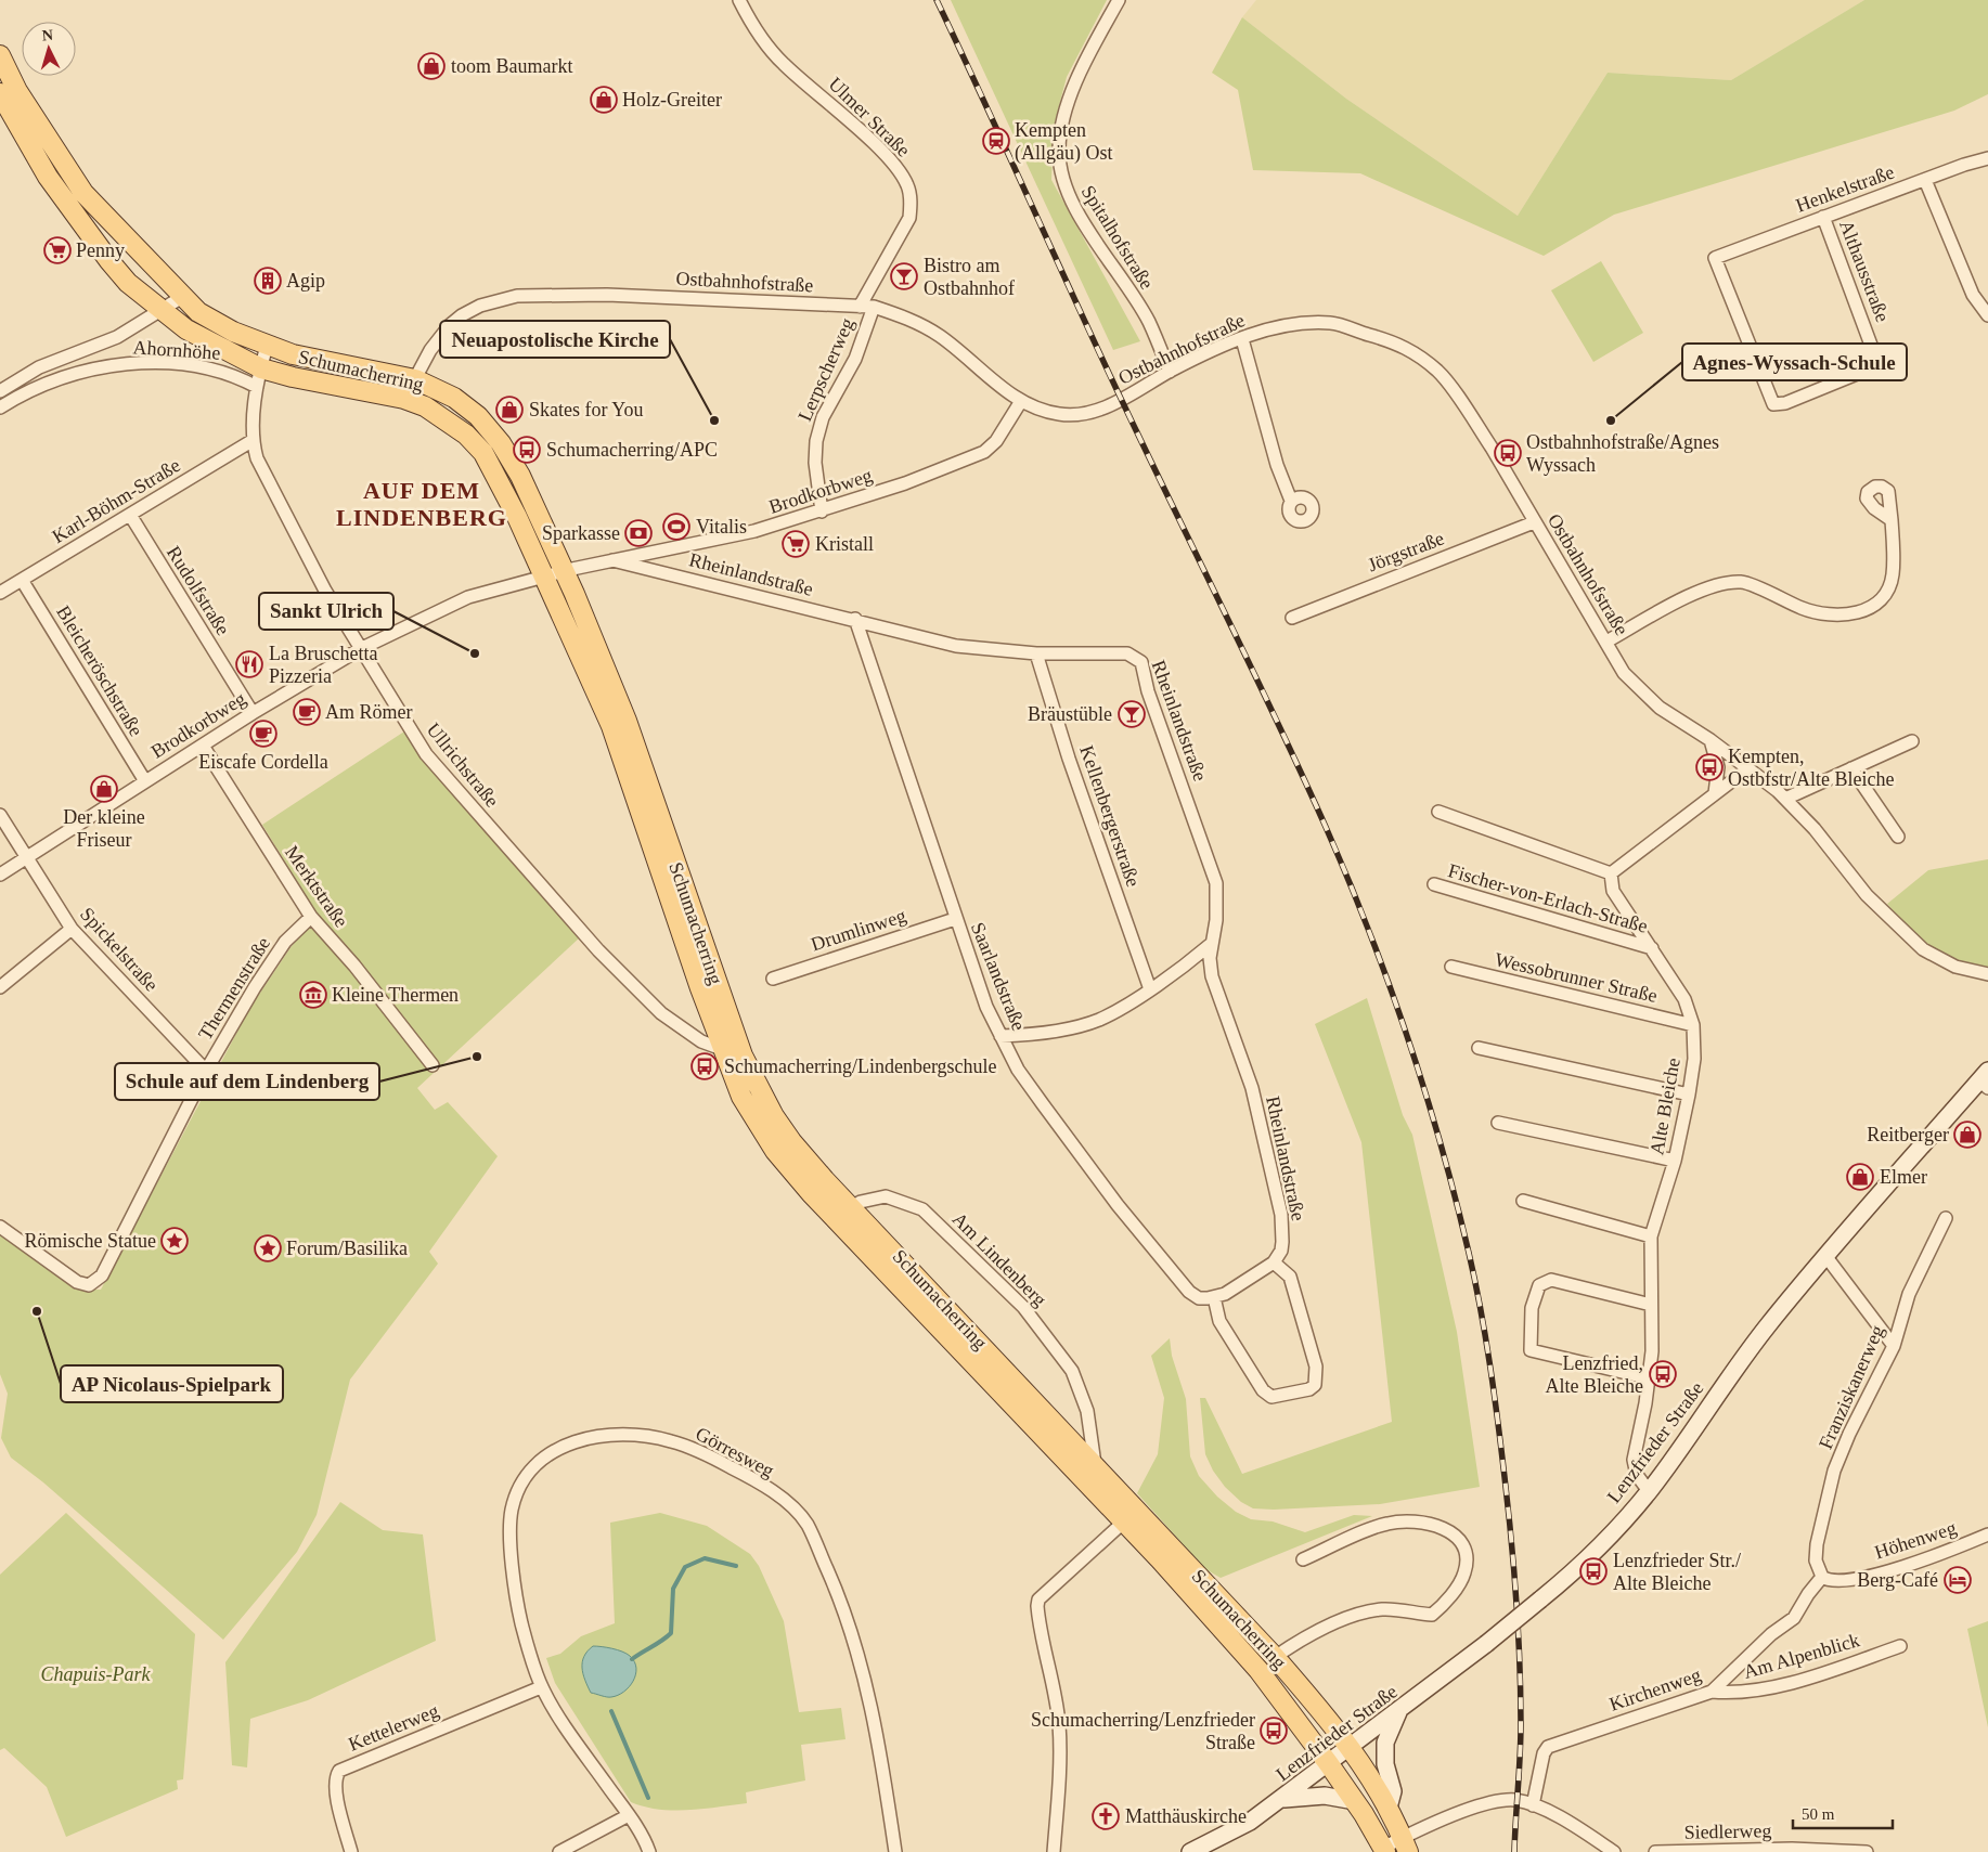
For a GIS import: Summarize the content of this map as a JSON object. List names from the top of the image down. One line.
{"streets":{"main road":["Schumacherring"],"street":["Ulmer Straße","Henkelstraße","Spitalhofstraße","Althausstraße","Ostbahnhofstraße","Ahornhöhe","Lerpscherweg","Brodkorbweg","Karl-Böhm-Straße","Jörgstraße","Rheinlandstraße","Rudolfstraße","Bleicheröschstraße","Ullrichstraße","Kellenbergerstraße","Merktstraße","Fischer-von-Erlach-Straße","Drumlinweg","Spickelstraße","Saarlandstraße","Wessobrunner Straße","Thermenstraße","Alte Bleiche","Am Lindenberg","Franziskanerweg","Lenzfrieder Straße","Görresweg","Höhenweg","Am Alpenblick","Kirchenweg","Kettelerweg","Siedlerweg"]},"crossings":[["Ulmer Straße","Ostbahnhofstraße"],["Henkelstraße","Althausstraße"],["Spitalhofstraße","Ostbahnhofstraße"],["Ostbahnhofstraße","Lerpscherweg"],["Ostbahnhofstraße","Schumacherring"],["Ostbahnhofstraße","Brodkorbweg"],["Ostbahnhofstraße","Jörgstraße"],["Ahornhöhe","Ullrichstraße"],["Lerpscherweg","Brodkorbweg"],["Schumacherring","Brodkorbweg"],["Schumacherring","Ullrichstraße"],["Schumacherring","Am Lindenberg"],["Schumacherring","Lenzfrieder Straße"],["Brodkorbweg","Rheinlandstraße"],["Brodkorbweg","Rudolfstraße"],["Brodkorbweg","Bleicheröschstraße"],["Brodkorbweg","Ullrichstraße"],["Brodkorbweg","Merktstraße"],["Brodkorbweg","Spickelstraße"],["Karl-Böhm-Straße","Rudolfstraße"],["Karl-Böhm-Straße","Bleicheröschstraße"],["Karl-Böhm-Straße","Ullrichstraße"],["Rheinlandstraße","Kellenbergerstraße"],["Rheinlandstraße","Saarlandstraße"],["Merktstraße","Thermenstraße"],["Fischer-von-Erlach-Straße","Alte Bleiche"],["Drumlinweg","Saarlandstraße"],["Spickelstraße","Thermenstraße"],["Wessobrunner Straße","Alte Bleiche"],["Alte Bleiche","Lenzfrieder Straße"],["Franziskanerweg","Höhenweg"],["Franziskanerweg","Kirchenweg"],["Görresweg","Kettelerweg"],["Höhenweg","Kirchenweg"],["Am Alpenblick","Kirchenweg"]],"districts":["AUF DEM LINDENBERG"],"parks":["Chapuis-Park"],"places":{"shop":["toom Baumarkt","Holz-Greiter","Skates for You","Der kleine Friseur","Reitberger","Elmer"],"station":["Kempten (Allgäu) Ost"],"supermarket":["Penny","Kristall"],"bar":["Bistro am Ostbahnhof","Bräustüble"],"building":["Agip"],"other":["Neuapostolische Kirche","Agnes-Wyssach-Schule","Sankt Ulrich","Schule auf dem Lindenberg","AP Nicolaus-Spielpark"],"bus stop":["Schumacherring/APC","Ostbahnhofstraße/Agnes Wyssach","Kempten, Ostbfstr/Alte Bleiche","Schumacherring/Lindenbergschule","Lenzfried, Alte Bleiche","Lenzfrieder Str./ Alte Bleiche","Schumacherring/Lenzfrieder Straße"],"sports":["Vitalis"],"bank":["Sparkasse"],"restaurant":["La Bruschetta Pizzeria"],"cafe":["Am Römer","Eiscafe Cordella"],"museum":["Kleine Thermen"],"place":["Römische Statue","Forum/Basilika"],"hotel":["Berg-Café"],"church":["Matthäuskirche"]},"scale_bar":"50 m","north":"top"}
